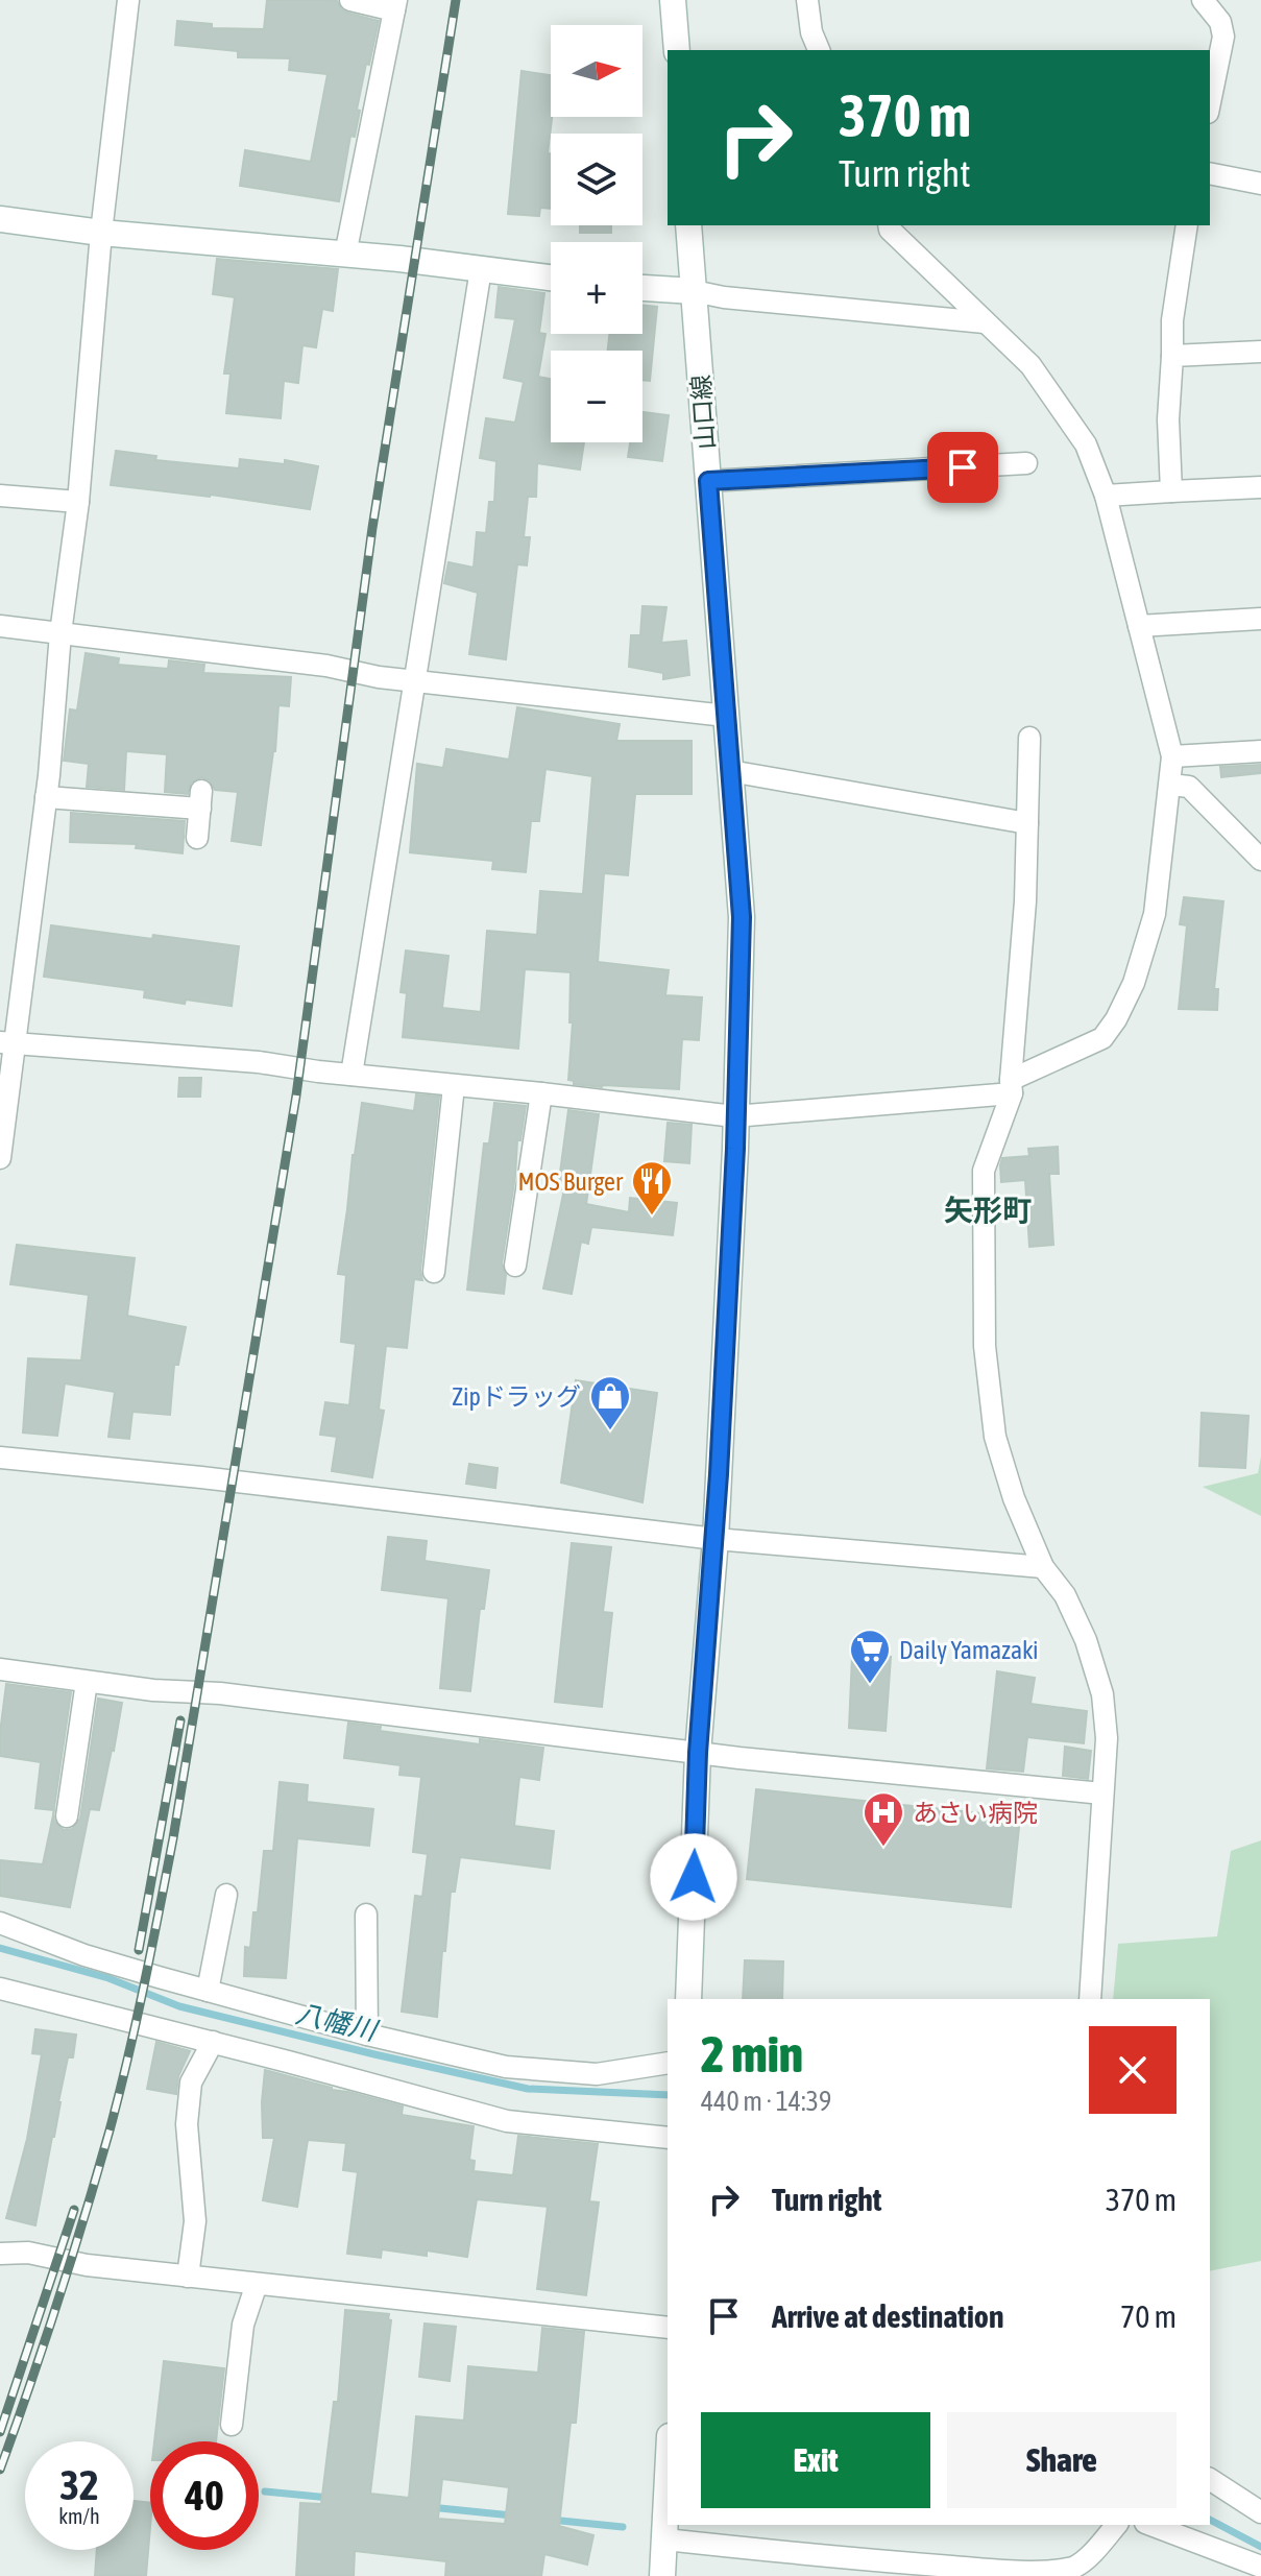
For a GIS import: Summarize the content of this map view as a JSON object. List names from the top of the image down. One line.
{"streets":{"street":["山口線"]},"districts":["矢形町"],"water":["八幡川"],"places":{"restaurant":["MOS Burger"],"shop":["Zipドラッグ"],"supermarket":["Daily Yamazaki"],"hospital":["あさい病院"]},"north":"right","page":{"map_buttons":["+","−"],"turn":["370 m","Turn right"],"heading":["2 min","440 m · 14:39"],"list":[{"name":"Turn right","value":"370 m"},{"name":"Arrive at destination","value":"70 m"}],"buttons":["Exit","Share"],"speed":"32 km/h","limit":"40"}}
